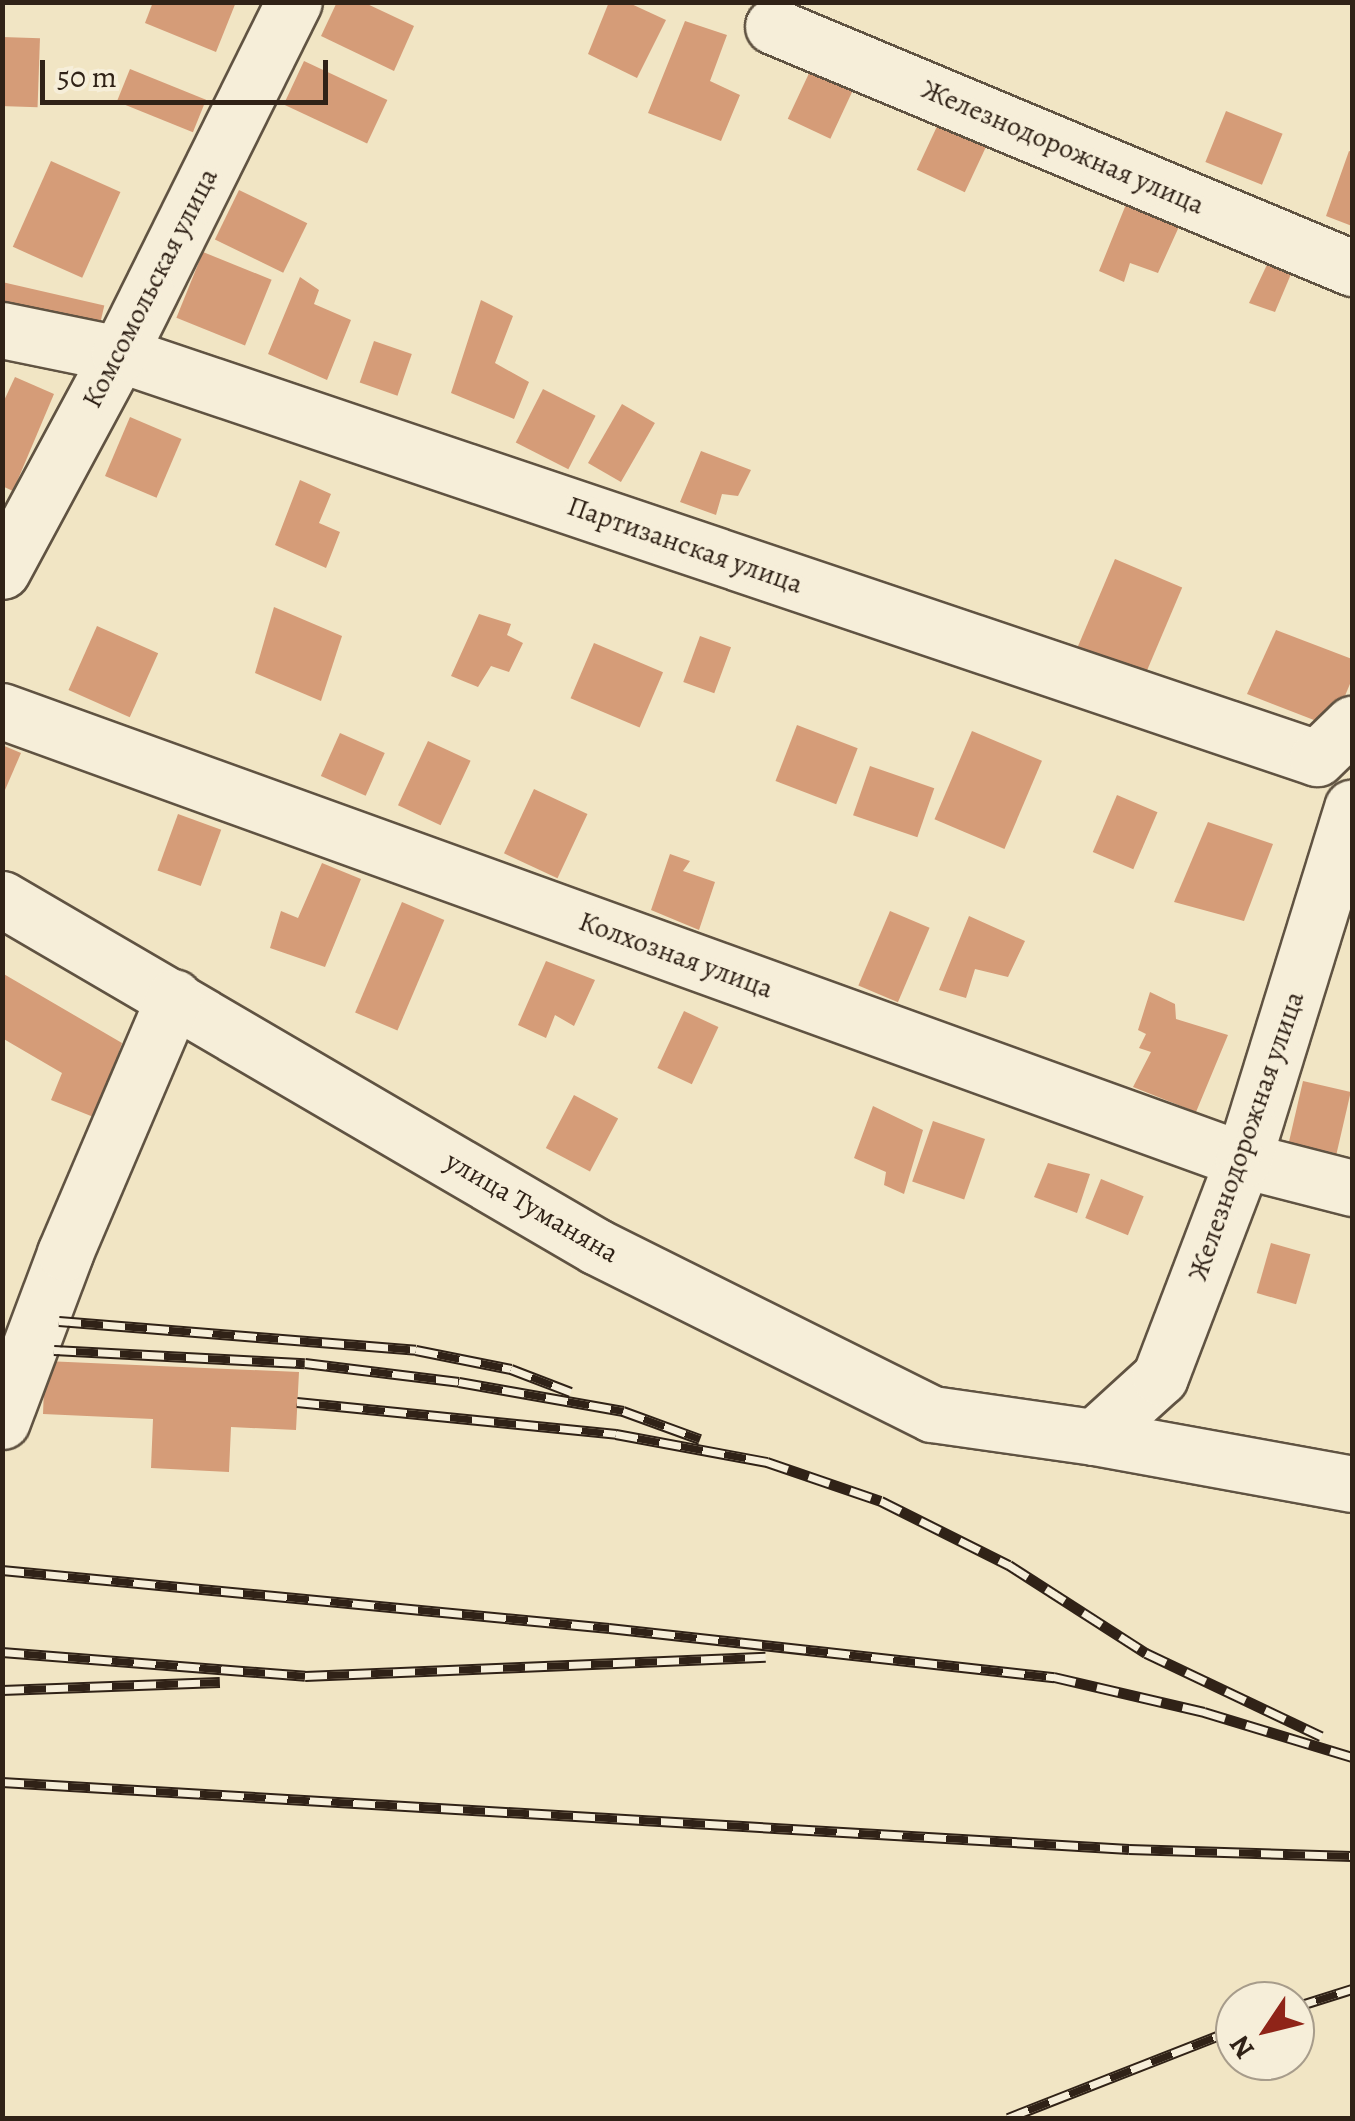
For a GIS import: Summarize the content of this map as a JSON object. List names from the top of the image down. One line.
{"streets":{"street":["Железнодорожная улица","Комсомольская улица","Партизанская улица","Колхозная улица","улица Туманяна"]},"crossings":[["Железнодорожная улица","Колхозная улица"],["Железнодорожная улица","улица Туманяна"],["Комсомольская улица","Партизанская улица"]],"scale_bar":"50 m","north":"bottom left"}
